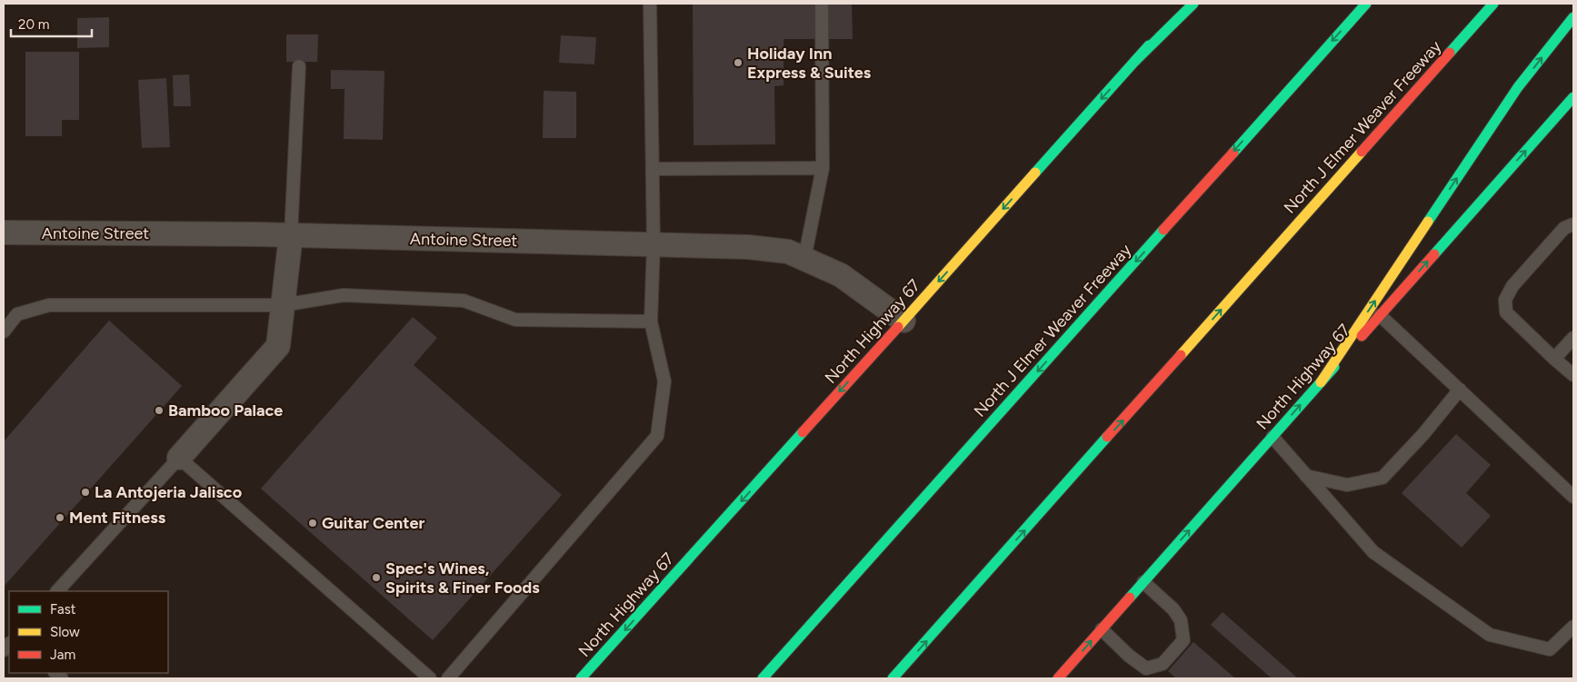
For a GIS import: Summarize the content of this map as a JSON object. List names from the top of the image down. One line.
{"streets":{"main road":["North J Elmer Weaver Freeway","North Highway 67"],"street":["Antoine Street"]},"crossings":[["Antoine Street","North Highway 67"]],"places":["Holiday Inn Express & Suites","Bamboo Palace","La Antojeria Jalisco","Ment Fitness","Guitar Center","Spec's Wines, Spirits & Finer Foods"],"legend":["Fast","Slow","Jam"],"scale_bar":"20 m"}
